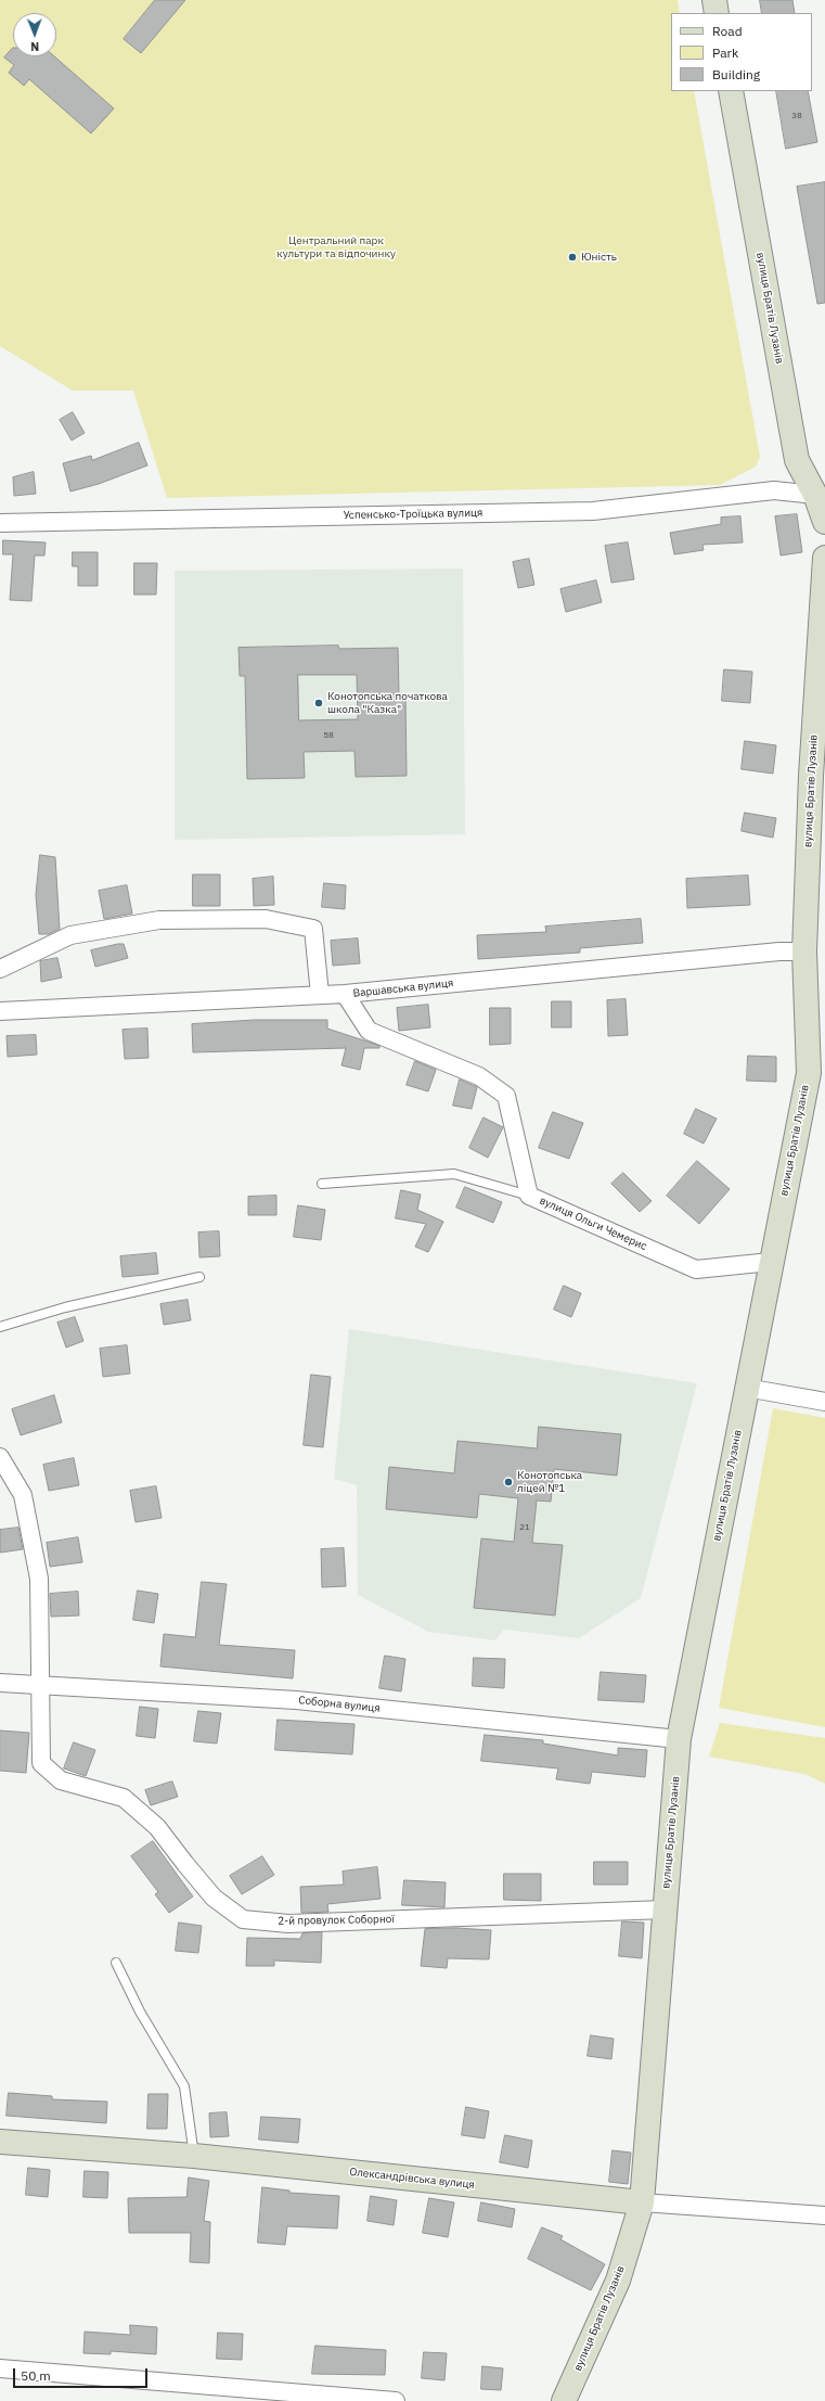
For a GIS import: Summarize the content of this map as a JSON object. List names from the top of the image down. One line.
{"streets":{"main road":["вулиця Братів Лузанів","Олександрівська вулиця"],"street":["Успенсько-Троїцька вулиця","Варшавська вулиця","вулиця Ольги Чемерис","Соборна вулиця","2-й провулок Соборної"]},"crossings":[["вулиця Братів Лузанів","Успенсько-Троїцька вулиця"],["вулиця Братів Лузанів","Варшавська вулиця"],["вулиця Братів Лузанів","вулиця Ольги Чемерис"],["вулиця Братів Лузанів","Соборна вулиця"],["вулиця Братів Лузанів","2-й провулок Соборної"],["вулиця Братів Лузанів","Олександрівська вулиця"],["Варшавська вулиця","вулиця Ольги Чемерис"],["Соборна вулиця","2-й провулок Соборної"]],"parks":["Центральний парк культури та відпочинку"],"places":["Юність","Конотопська початкова школа \"Казка\"","Конотопська ліцей №1"],"house_numbers":["38","58","21"],"legend":["Road","Park","Building"],"scale_bar":"50 m","north":"bottom"}
